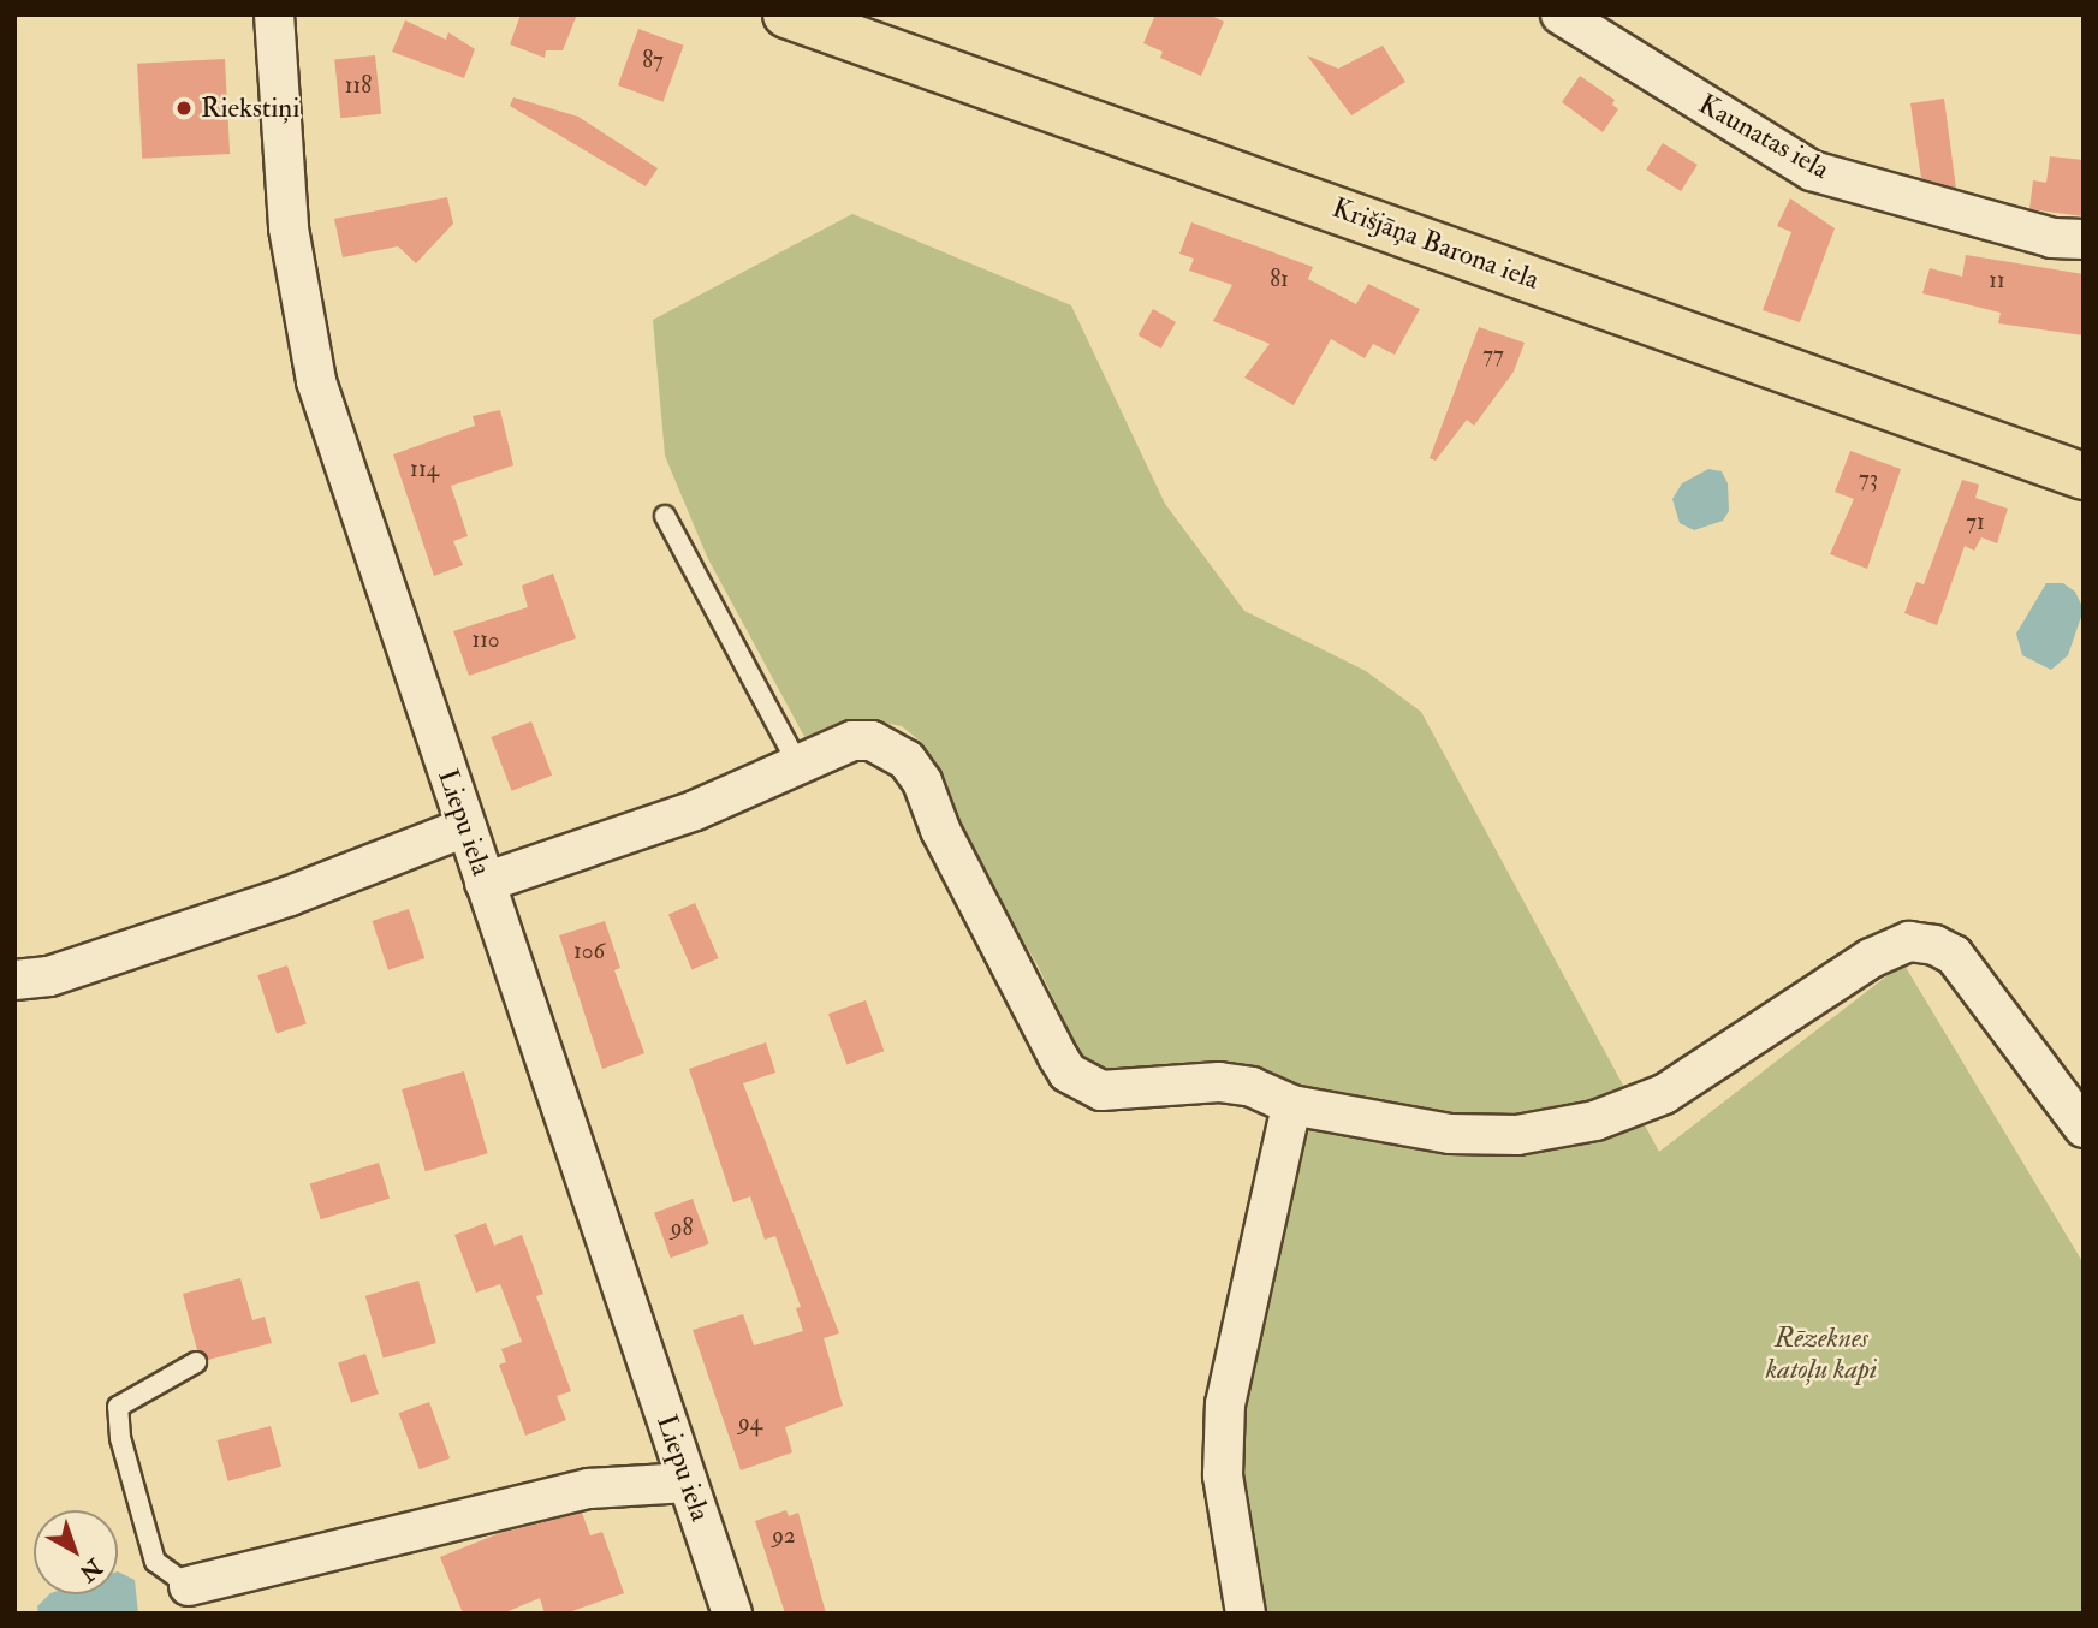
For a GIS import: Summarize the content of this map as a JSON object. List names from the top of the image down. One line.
{"streets":{"main road":["Krišjāņa Barona iela"],"street":["Kaunatas iela","Liepu iela"]},"parks":["Rēzeknes katoļu kapi"],"places":["Riekstiņi"],"house_numbers":["87","118","81","11","77","114","73","71","110","106","98","94","92"],"north":"bottom right"}
